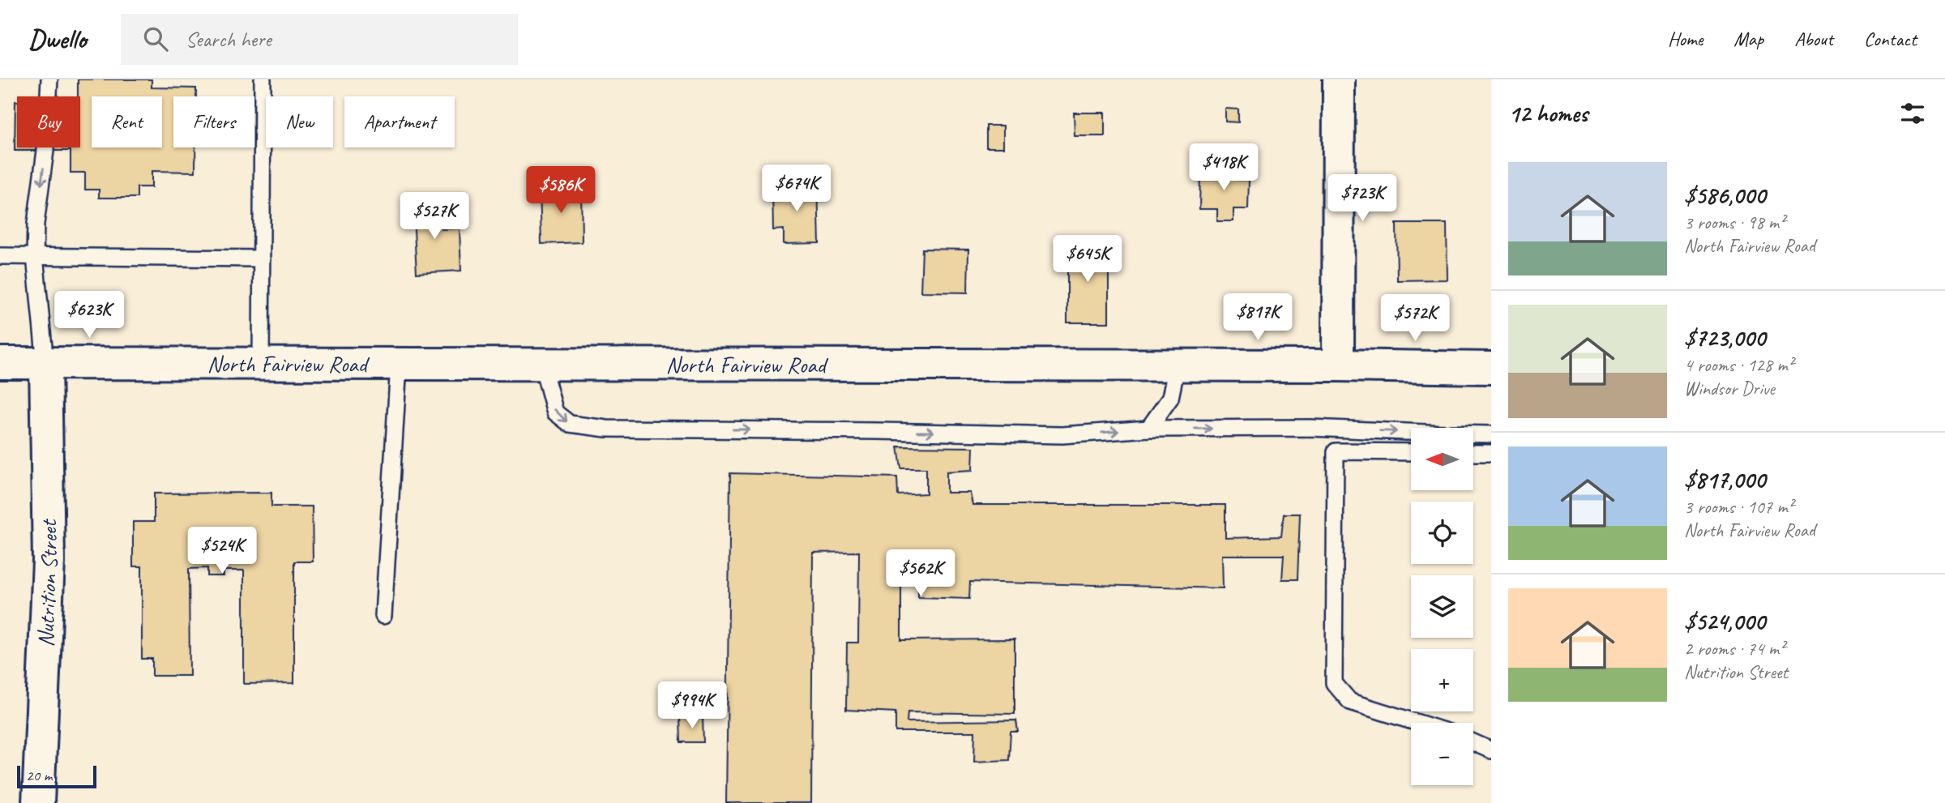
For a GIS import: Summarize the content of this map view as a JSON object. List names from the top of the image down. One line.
{"streets":{"main road":["North Fairview Road","Nutrition Street"]},"crossings":[["North Fairview Road","Nutrition Street"]],"scale_bar":"20 m","north":"left","page":{"header":"Dwello","search":"Search here","nav":["Home","Map","About","Contact"],"heading":"12 homes","chip":["Buy","Rent","Filters","New","Apartment"],"price":["$418K","$674K","$586K","$723K","$527K","$645K","$623K","$817K","$572K","$524K","$562K","$994K"],"list":[{"name":"$586,000","note":"3 rooms · 98 m² · North Fairview Road"},{"name":"$723,000","note":"4 rooms · 128 m² · Windsor Drive"},{"name":"$817,000","note":"3 rooms · 107 m² · North Fairview Road"},{"name":"$524,000","note":"2 rooms · 74 m² · Nutrition Street"}],"map_buttons":["+","−"],"scale":"20 m"}}
